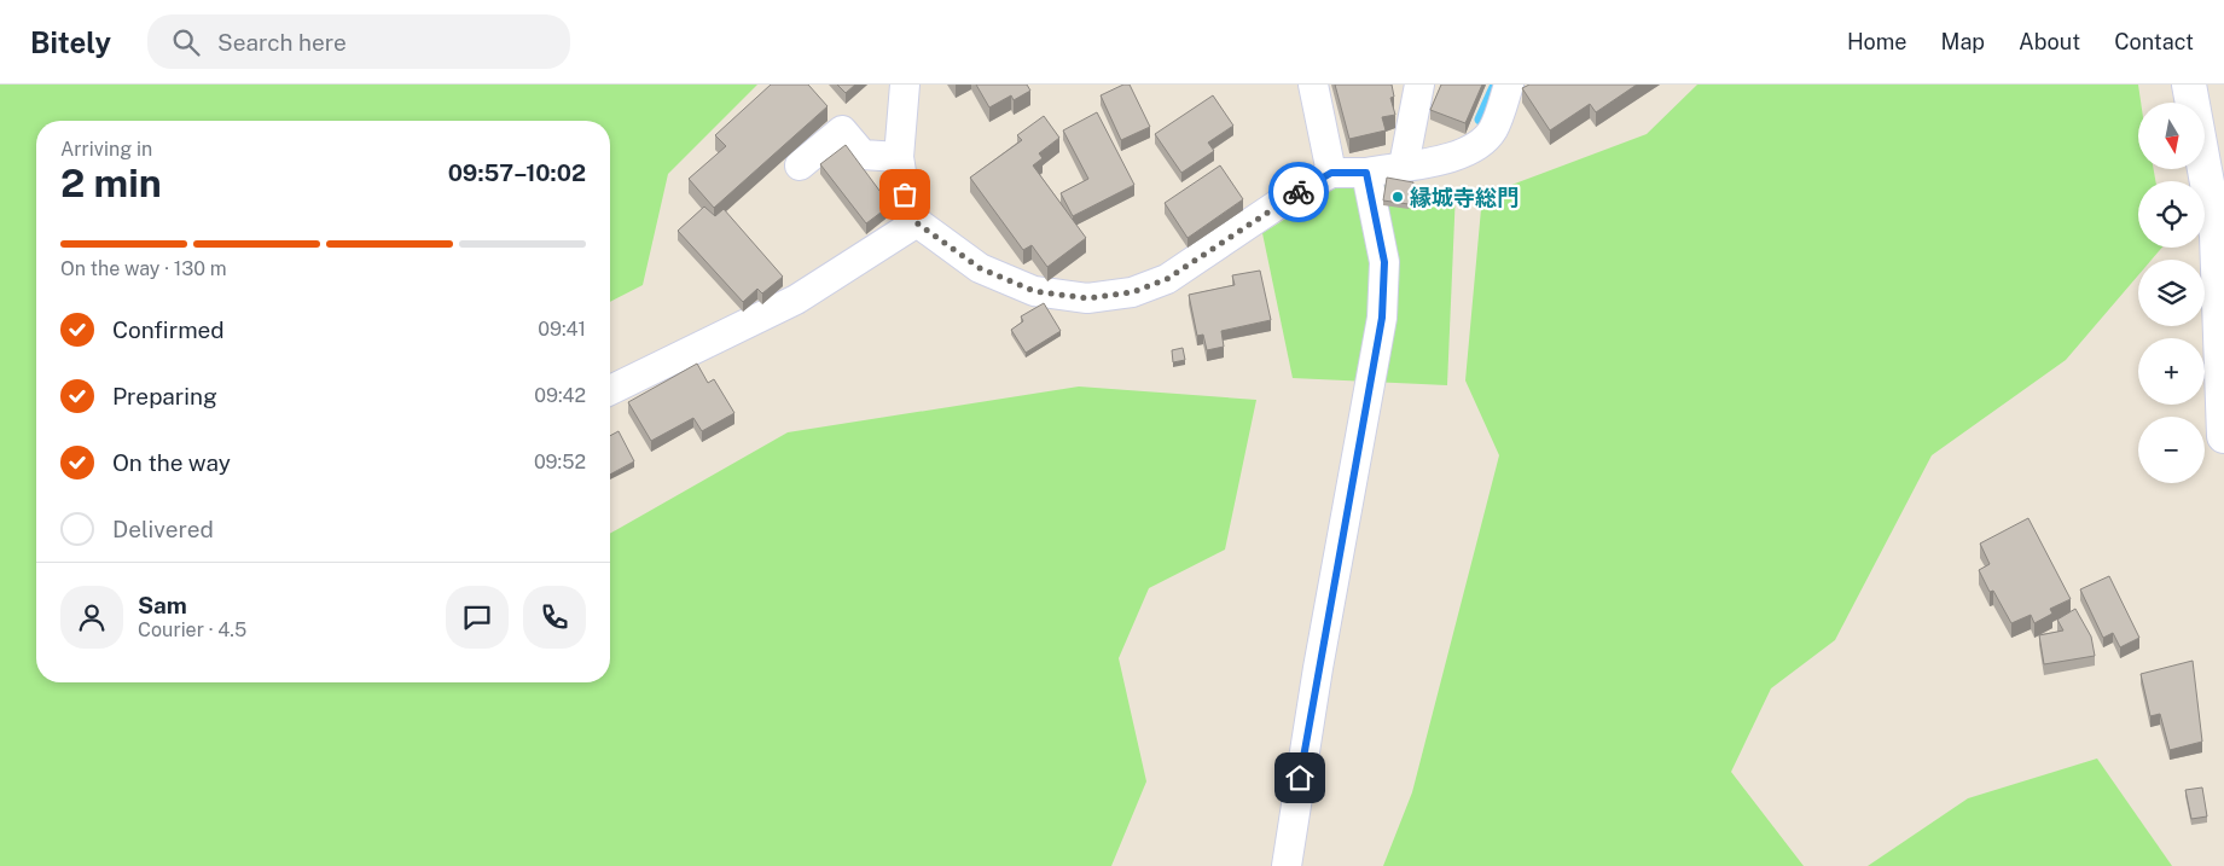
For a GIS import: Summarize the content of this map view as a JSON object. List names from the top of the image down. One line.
{"places":["縁城寺総門"],"north":"bottom","page":{"header":"Bitely","search":"Search here","nav":["Home","Map","About","Contact"],"map_buttons":["+","−"],"heading":["2 min","Arriving in","09:57–10:02"],"panel":["Sam","Courier · 4.5"],"bar":"On the way · 130 m","list":[["Confirmed","09:41"],["Preparing","09:42"],["On the way","09:52"],"Delivered"]}}
